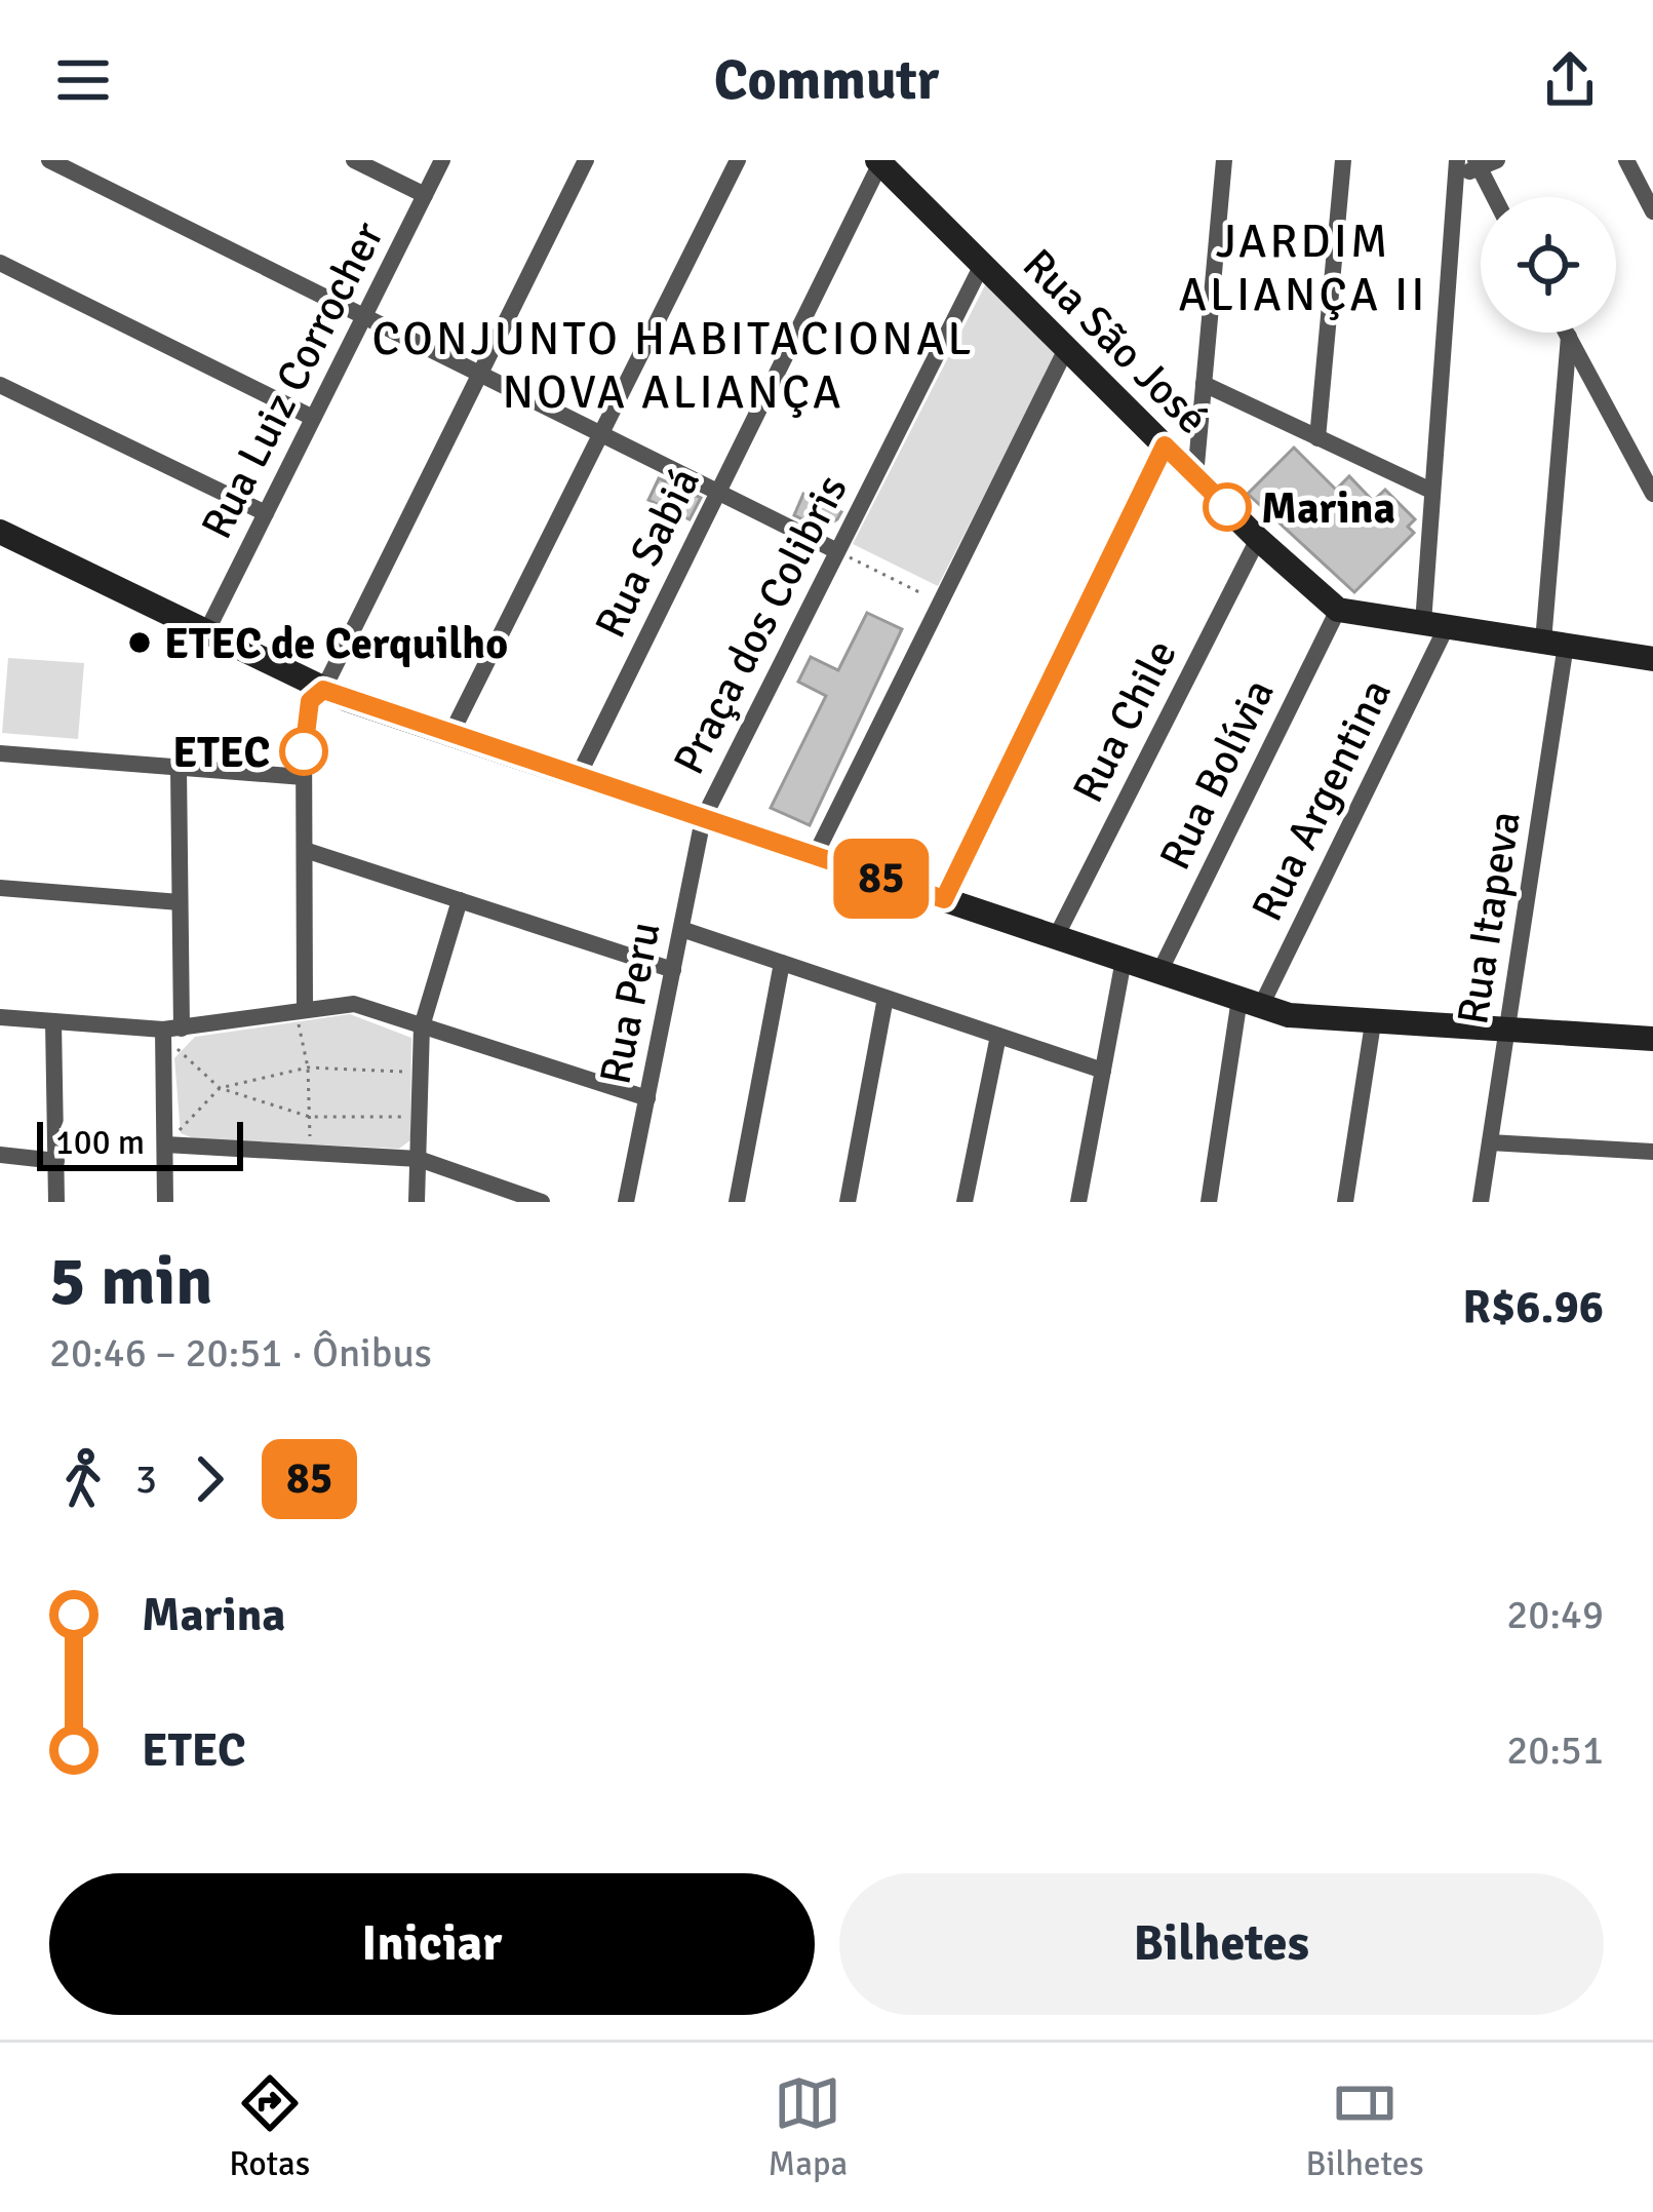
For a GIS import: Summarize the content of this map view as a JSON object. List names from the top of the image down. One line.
{"streets":{"street":["Rua São José","Rua Luiz Corrocher","Rua Sabiá","Praça dos Colibris","Rua Chile","Rua Bolívia","Rua Argentina","Rua Itapeva","Rua Peru"]},"crossings":[["Rua São José","Rua Sabiá"],["Rua São José","Praça dos Colibris"],["Rua São José","Rua Chile"],["Rua São José","Rua Bolívia"],["Praça dos Colibris","Rua Peru"]],"districts":["JARDIM ALIANÇA II","CONJUNTO HABITACIONAL NOVA ALIANÇA"],"places":["Marina","ETEC de Cerquilho","ETEC"],"lines":["bus line 85"],"scale_bar":"100 m","page":{"header":"Commutr","on_map":"85","scale":"100 m","heading":["5 min","20:46 – 20:51 · Ônibus","R$6.96"],"legs":["3","85"],"list":[{"name":"Marina","value":"20:49"},{"name":"ETEC","value":"20:51"}],"buttons":["Iniciar","Bilhetes"],"tabs":["Rotas","Mapa","Bilhetes"]}}
